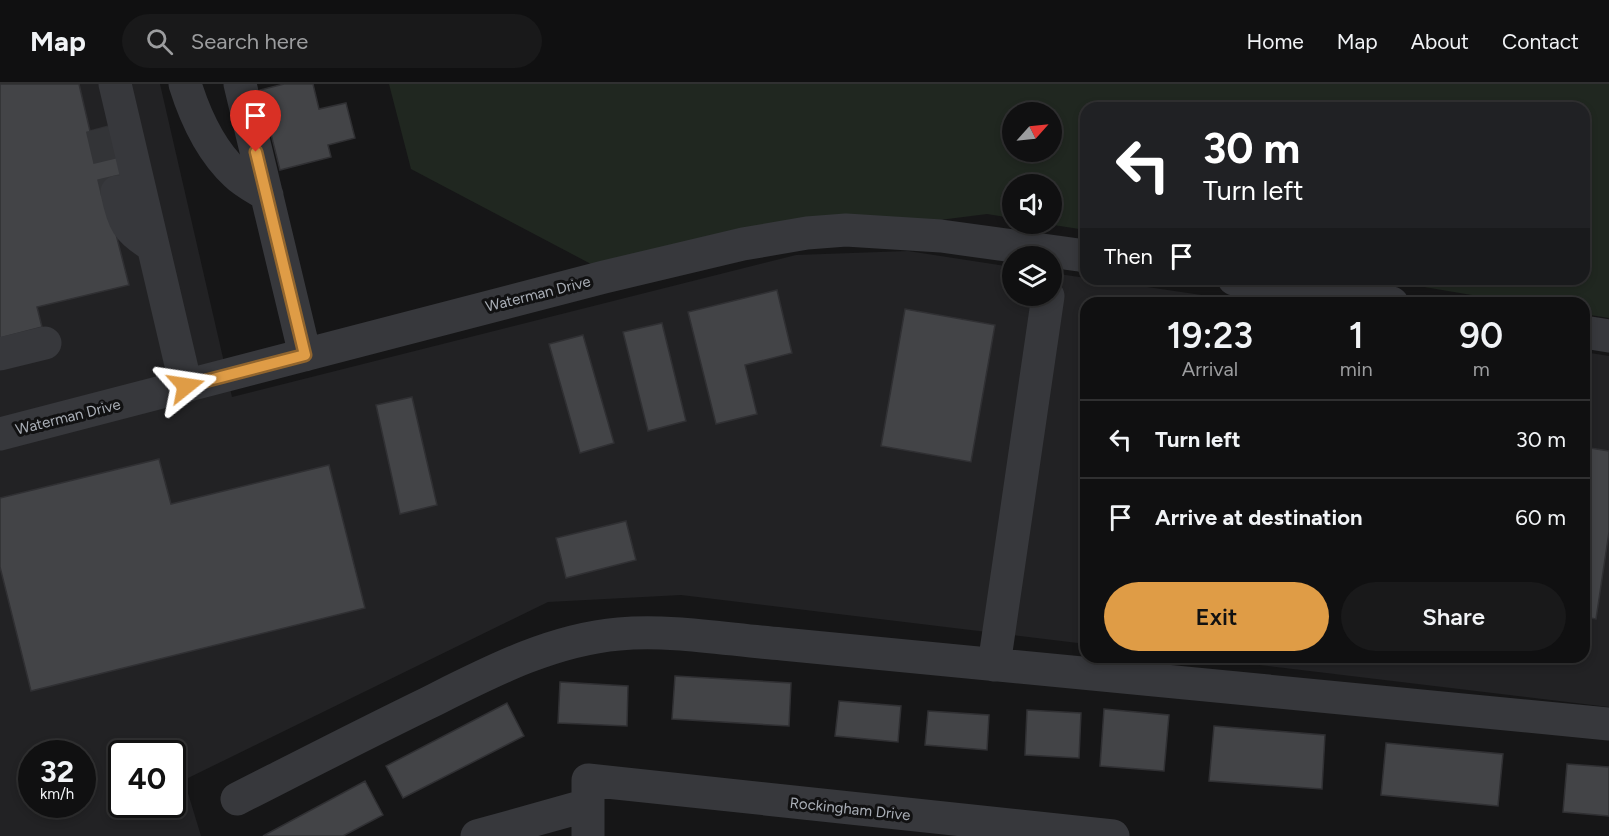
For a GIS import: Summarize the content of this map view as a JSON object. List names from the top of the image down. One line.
{"streets":{"street":["Waterman Drive","Rockingham Drive"]},"north":"top right","page":{"header":"Map","search":"Search here","nav":["Home","Map","About","Contact"],"turn":["30 m","Turn left"],"then":"Then","eta":["19:23","Arrival","1","min","90","m"],"list":[{"name":"Turn left","value":"30 m"},{"name":"Arrive at destination","value":"60 m"}],"buttons":["Exit","Share"],"speed":"32 km/h","limit":"40"}}
